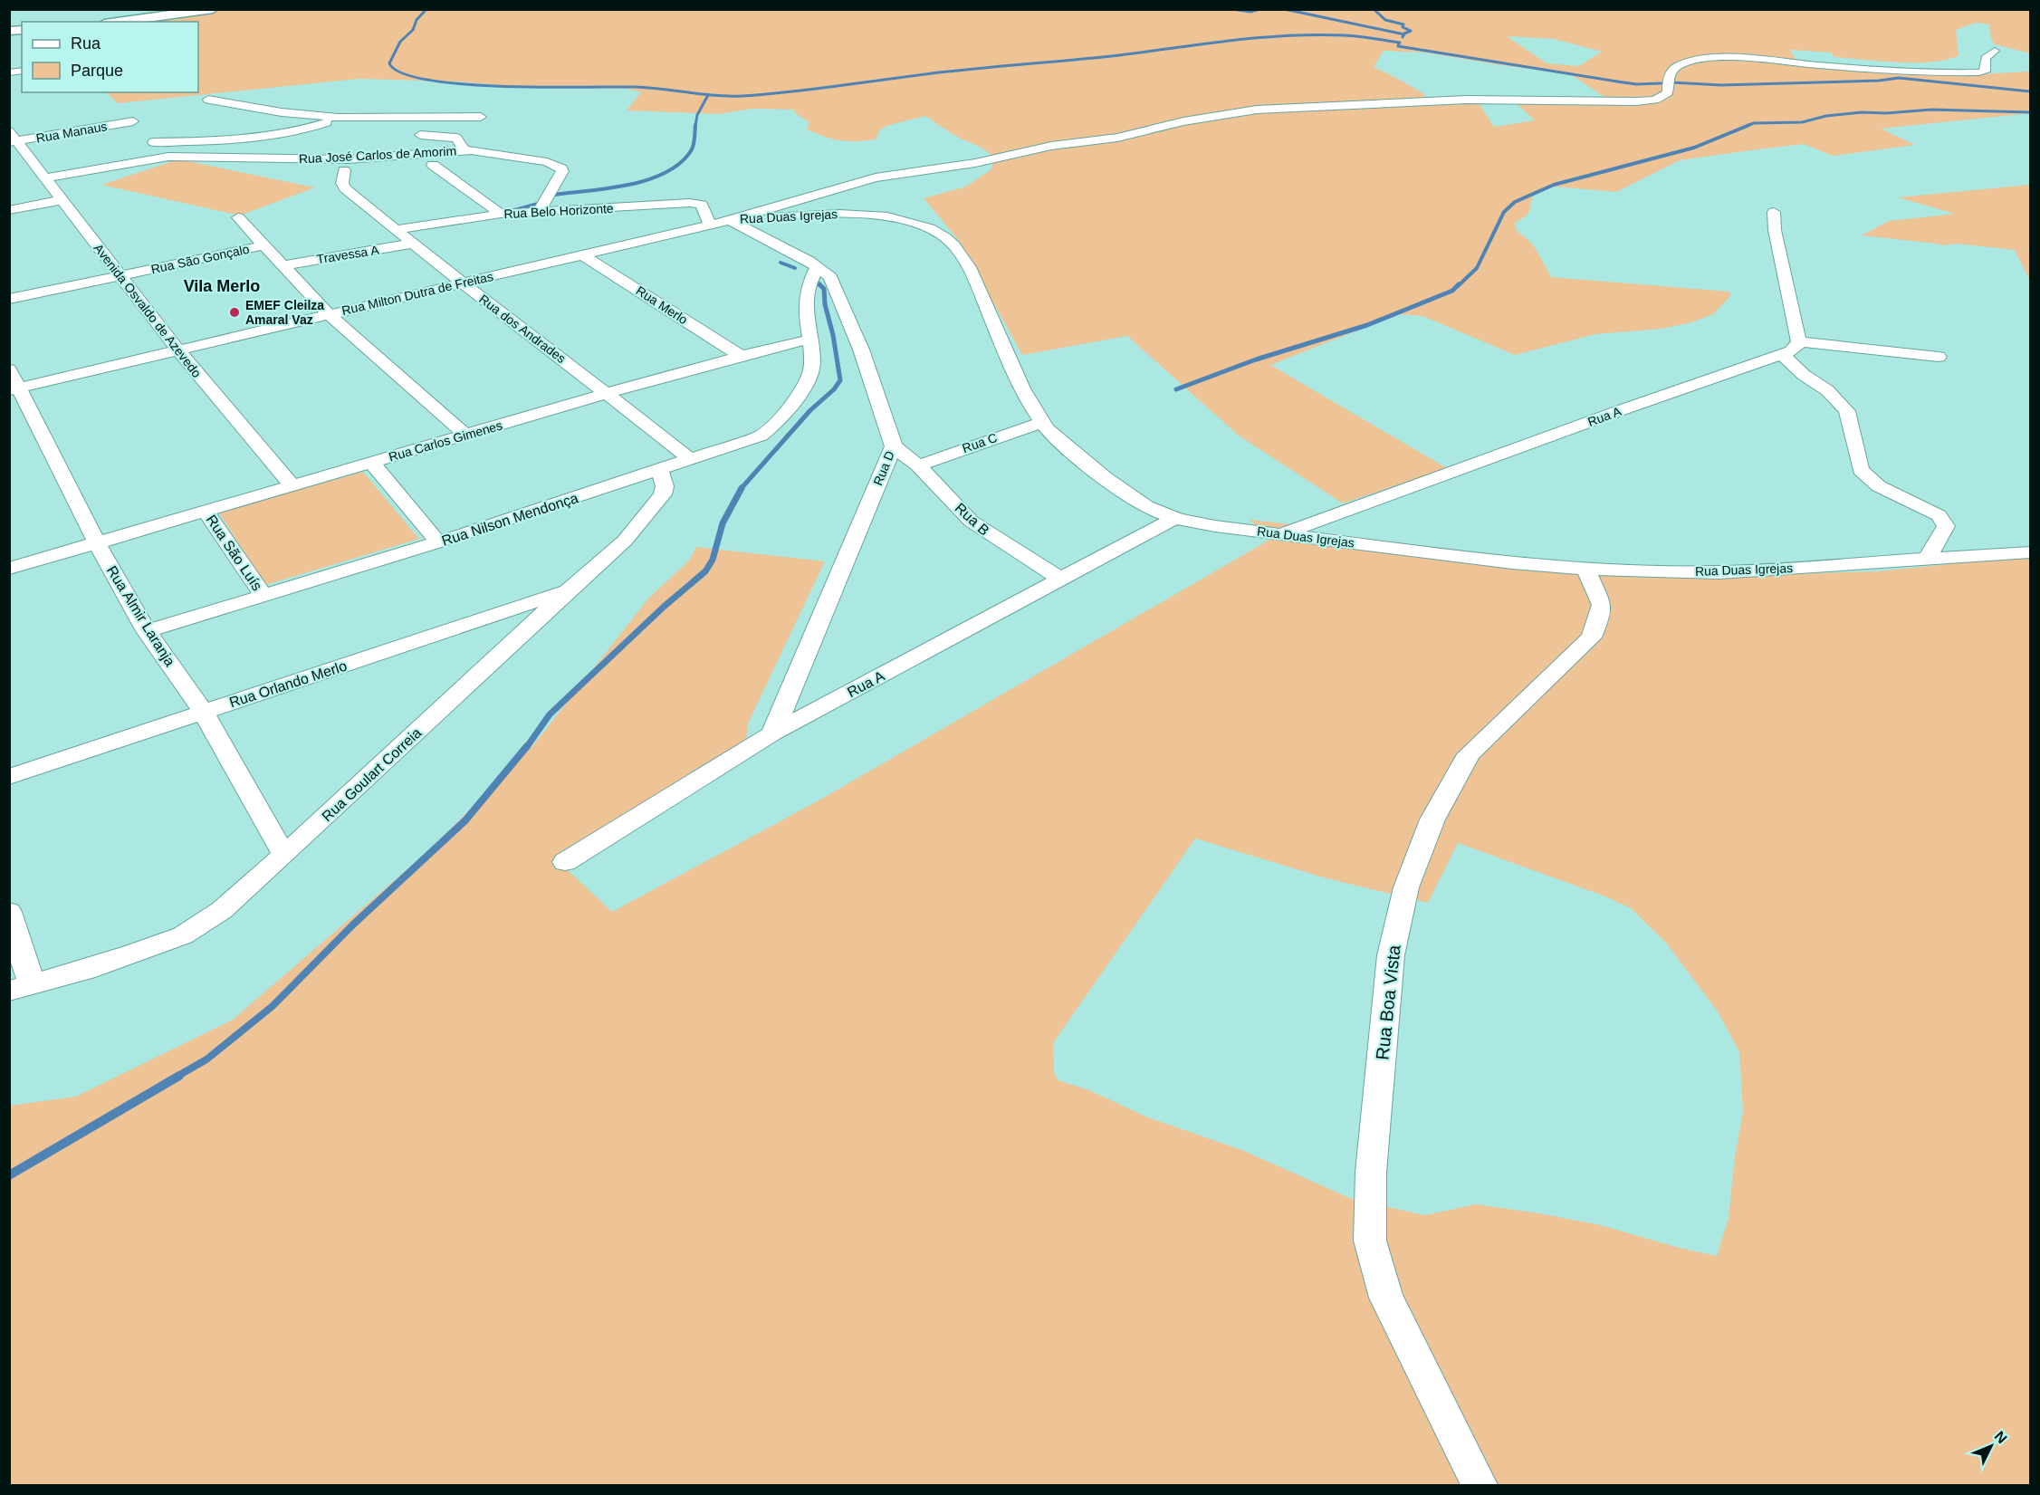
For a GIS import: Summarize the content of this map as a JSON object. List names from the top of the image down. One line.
{"streets":{"street":["Rua Manaus","Rua José Carlos de Amorim","Rua Belo Horizonte","Rua Duas Igrejas","Travessa A","Rua São Gonçalo","Rua Milton Dutra de Freitas","Rua Merlo","Avenida Osvaldo de Azevedo","Rua dos Andrades","Rua A","Rua Carlos Gimenes","Rua C","Rua D","Rua Nilson Mendonça","Rua B","Rua São Luís","Rua Almir Laranja","Rua Orlando Merlo","Rua Goulart Correia","Rua Boa Vista"]},"crossings":[["Rua Manaus","Avenida Osvaldo de Azevedo"],["Rua José Carlos de Amorim","Rua Belo Horizonte"],["Rua José Carlos de Amorim","Avenida Osvaldo de Azevedo"],["Rua Belo Horizonte","Rua Milton Dutra de Freitas"],["Rua Belo Horizonte","Rua dos Andrades"],["Rua Duas Igrejas","Rua Milton Dutra de Freitas"],["Rua Duas Igrejas","Rua A"],["Rua Duas Igrejas","Rua C"],["Rua Duas Igrejas","Rua D"],["Rua Duas Igrejas","Rua Boa Vista"],["Travessa A","Rua dos Andrades"],["Rua São Gonçalo","Avenida Osvaldo de Azevedo"],["Rua Milton Dutra de Freitas","Rua Merlo"],["Rua Milton Dutra de Freitas","Avenida Osvaldo de Azevedo"],["Rua Milton Dutra de Freitas","Rua dos Andrades"],["Rua Milton Dutra de Freitas","Rua D"],["Rua Milton Dutra de Freitas","Rua Almir Laranja"],["Rua Merlo","Rua Carlos Gimenes"],["Avenida Osvaldo de Azevedo","Rua Carlos Gimenes"],["Rua dos Andrades","Rua Carlos Gimenes"],["Rua dos Andrades","Rua Nilson Mendonça"],["Rua A","Rua D"],["Rua A","Rua B"],["Rua Carlos Gimenes","Rua Nilson Mendonça"],["Rua Carlos Gimenes","Rua São Luís"],["Rua Carlos Gimenes","Rua Almir Laranja"],["Rua C","Rua B"],["Rua D","Rua B"],["Rua Nilson Mendonça","Rua São Luís"],["Rua Nilson Mendonça","Rua Almir Laranja"],["Rua Nilson Mendonça","Rua Goulart Correia"],["Rua Almir Laranja","Rua Orlando Merlo"],["Rua Almir Laranja","Rua Goulart Correia"],["Rua Orlando Merlo","Rua Goulart Correia"]],"districts":["Vila Merlo"],"places":["EMEF Cleilza Amaral Vaz"],"legend":["Rua","Parque"],"north":"top right"}
